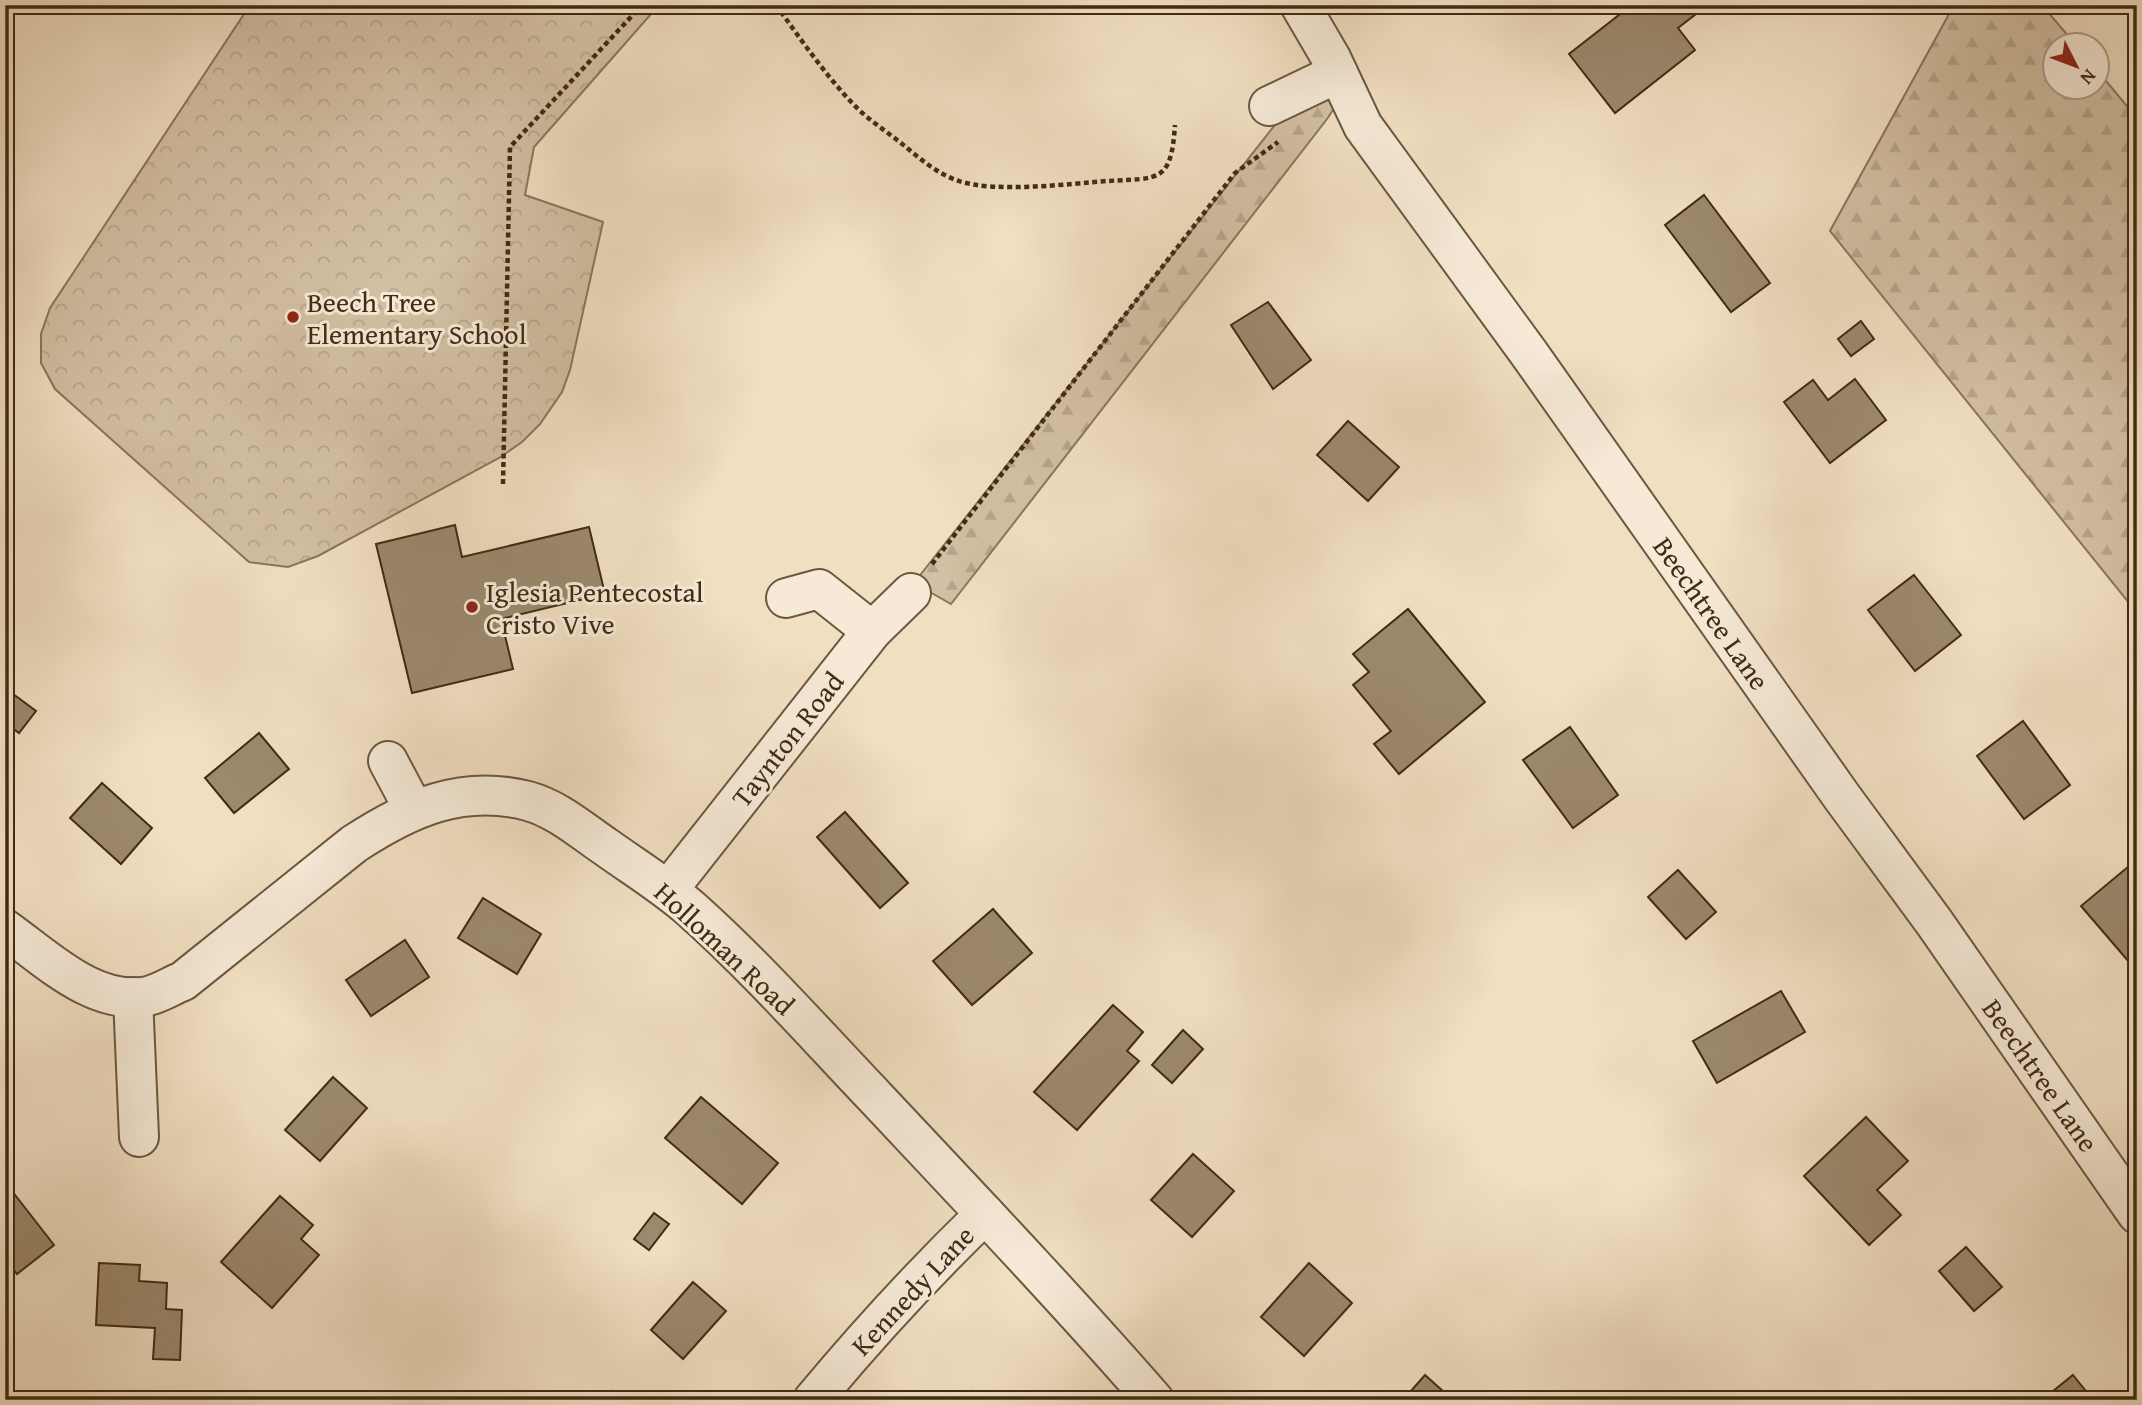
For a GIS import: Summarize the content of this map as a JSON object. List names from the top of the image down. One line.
{"streets":{"street":["Beechtree Lane","Taynton Road","Holloman Road","Kennedy Lane"]},"crossings":[["Taynton Road","Holloman Road"],["Holloman Road","Kennedy Lane"]],"places":["Beech Tree Elementary School","Iglesia Pentecostal Cristo Vive"],"north":"bottom right"}
